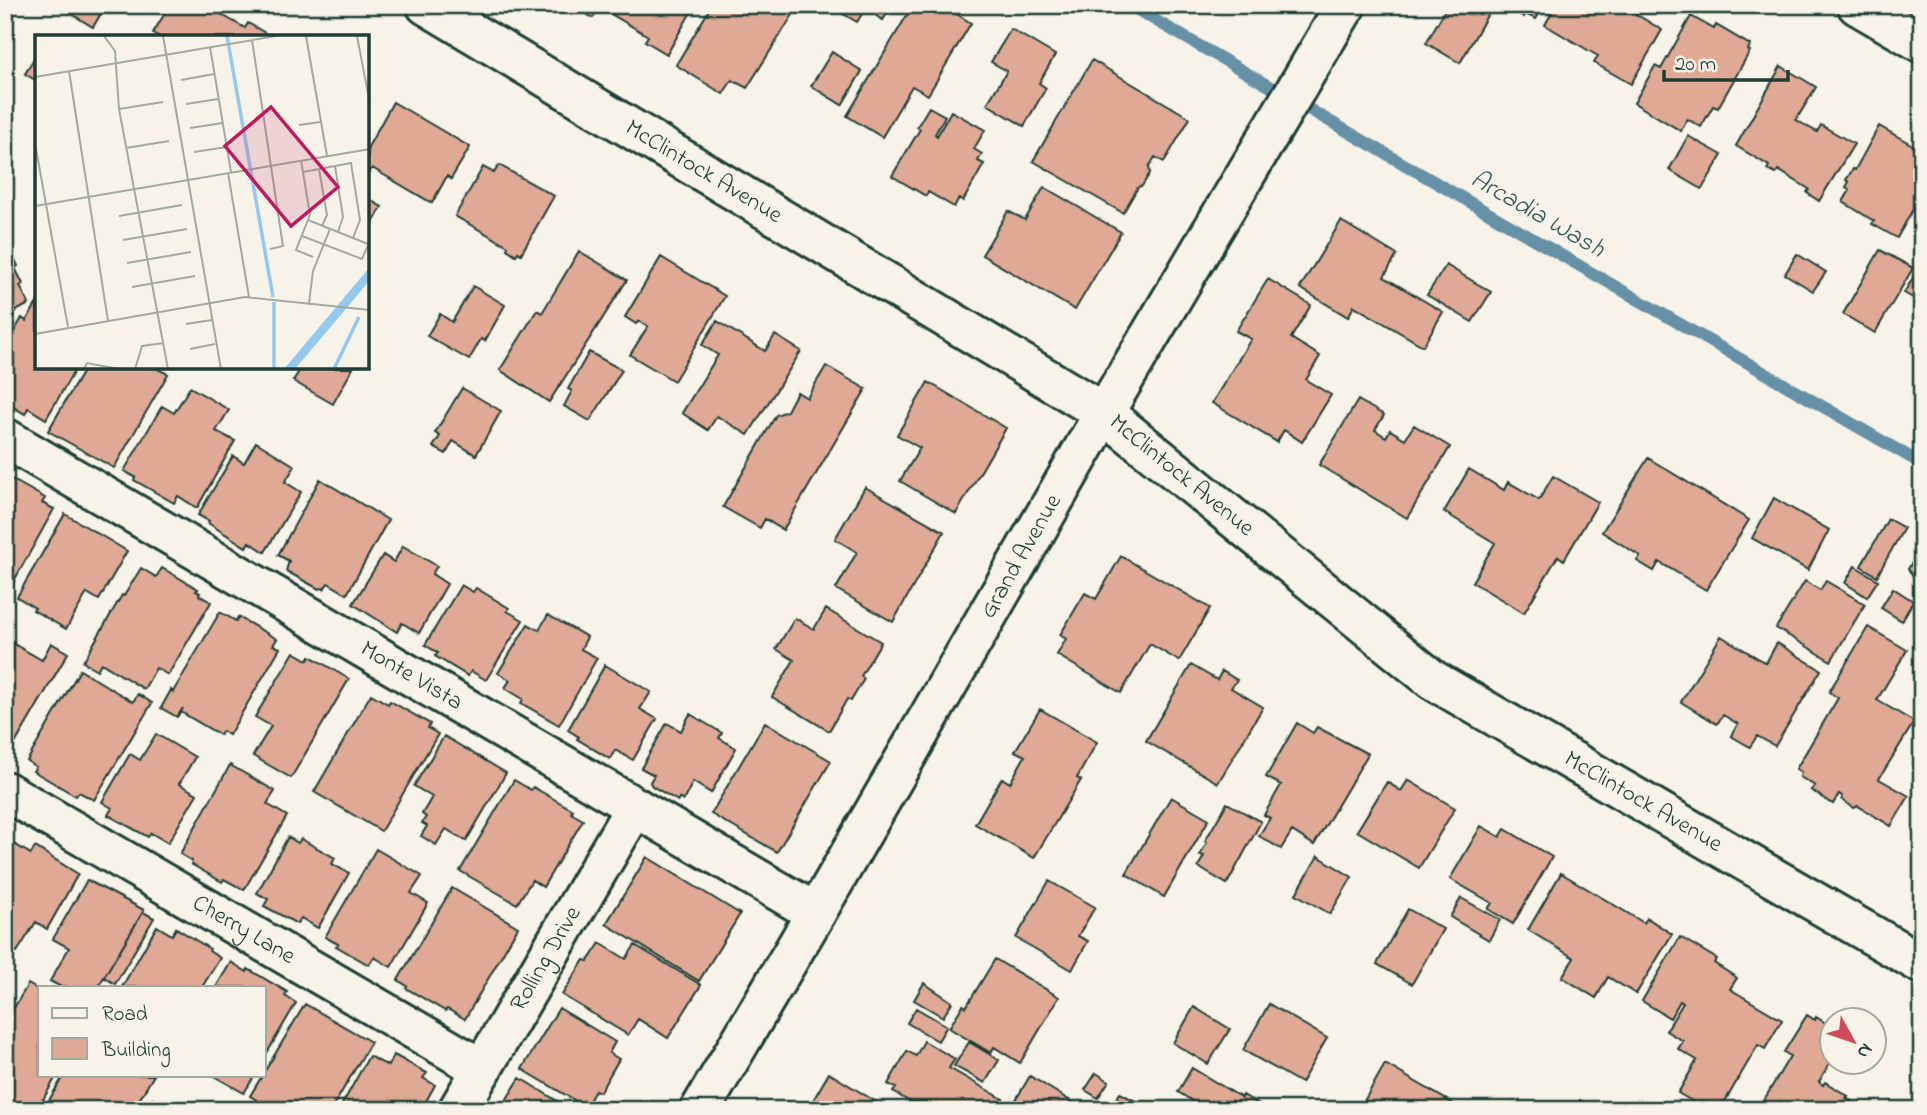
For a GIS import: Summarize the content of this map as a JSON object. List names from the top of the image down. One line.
{"streets":{"street":["McClintock Avenue","Grand Avenue","Monte Vista","Cherry Lane","Rolling Drive"]},"crossings":[["McClintock Avenue","Grand Avenue"],["Grand Avenue","Monte Vista"],["Monte Vista","Rolling Drive"],["Cherry Lane","Rolling Drive"]],"water":["Arcadia Wash"],"legend":["Road","Building"],"scale_bar":"20 m","north":"bottom right"}
